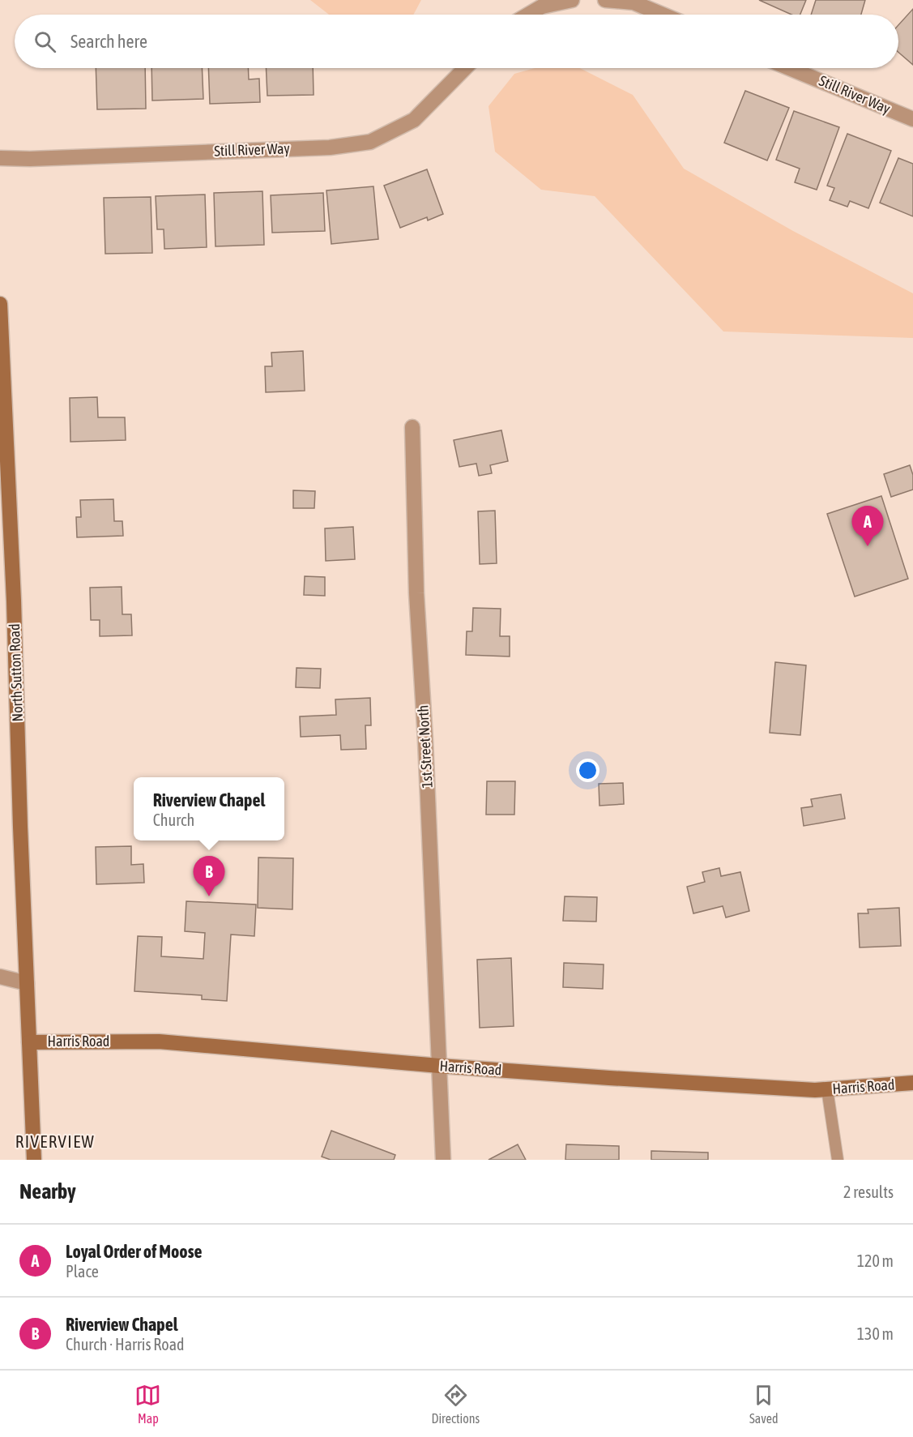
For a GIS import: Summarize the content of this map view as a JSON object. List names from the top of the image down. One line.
{"streets":{"street":["Still River Way","North Sutton Road","1st Street North","Harris Road"]},"crossings":[["North Sutton Road","Harris Road"],["1st Street North","Harris Road"]],"districts":["RIVERVIEW"],"page":{"search":"Search here","pins":["A","B"],"popup":["Riverview Chapel","Church"],"heading":["Nearby","2 results"],"list":[{"mark":"A","name":"Loyal Order of Moose","note":"Place","value":"120 m"},{"mark":"B","name":"Riverview Chapel","note":"Church · Harris Road","value":"130 m"}],"nav":["Map","Directions","Saved"]}}
